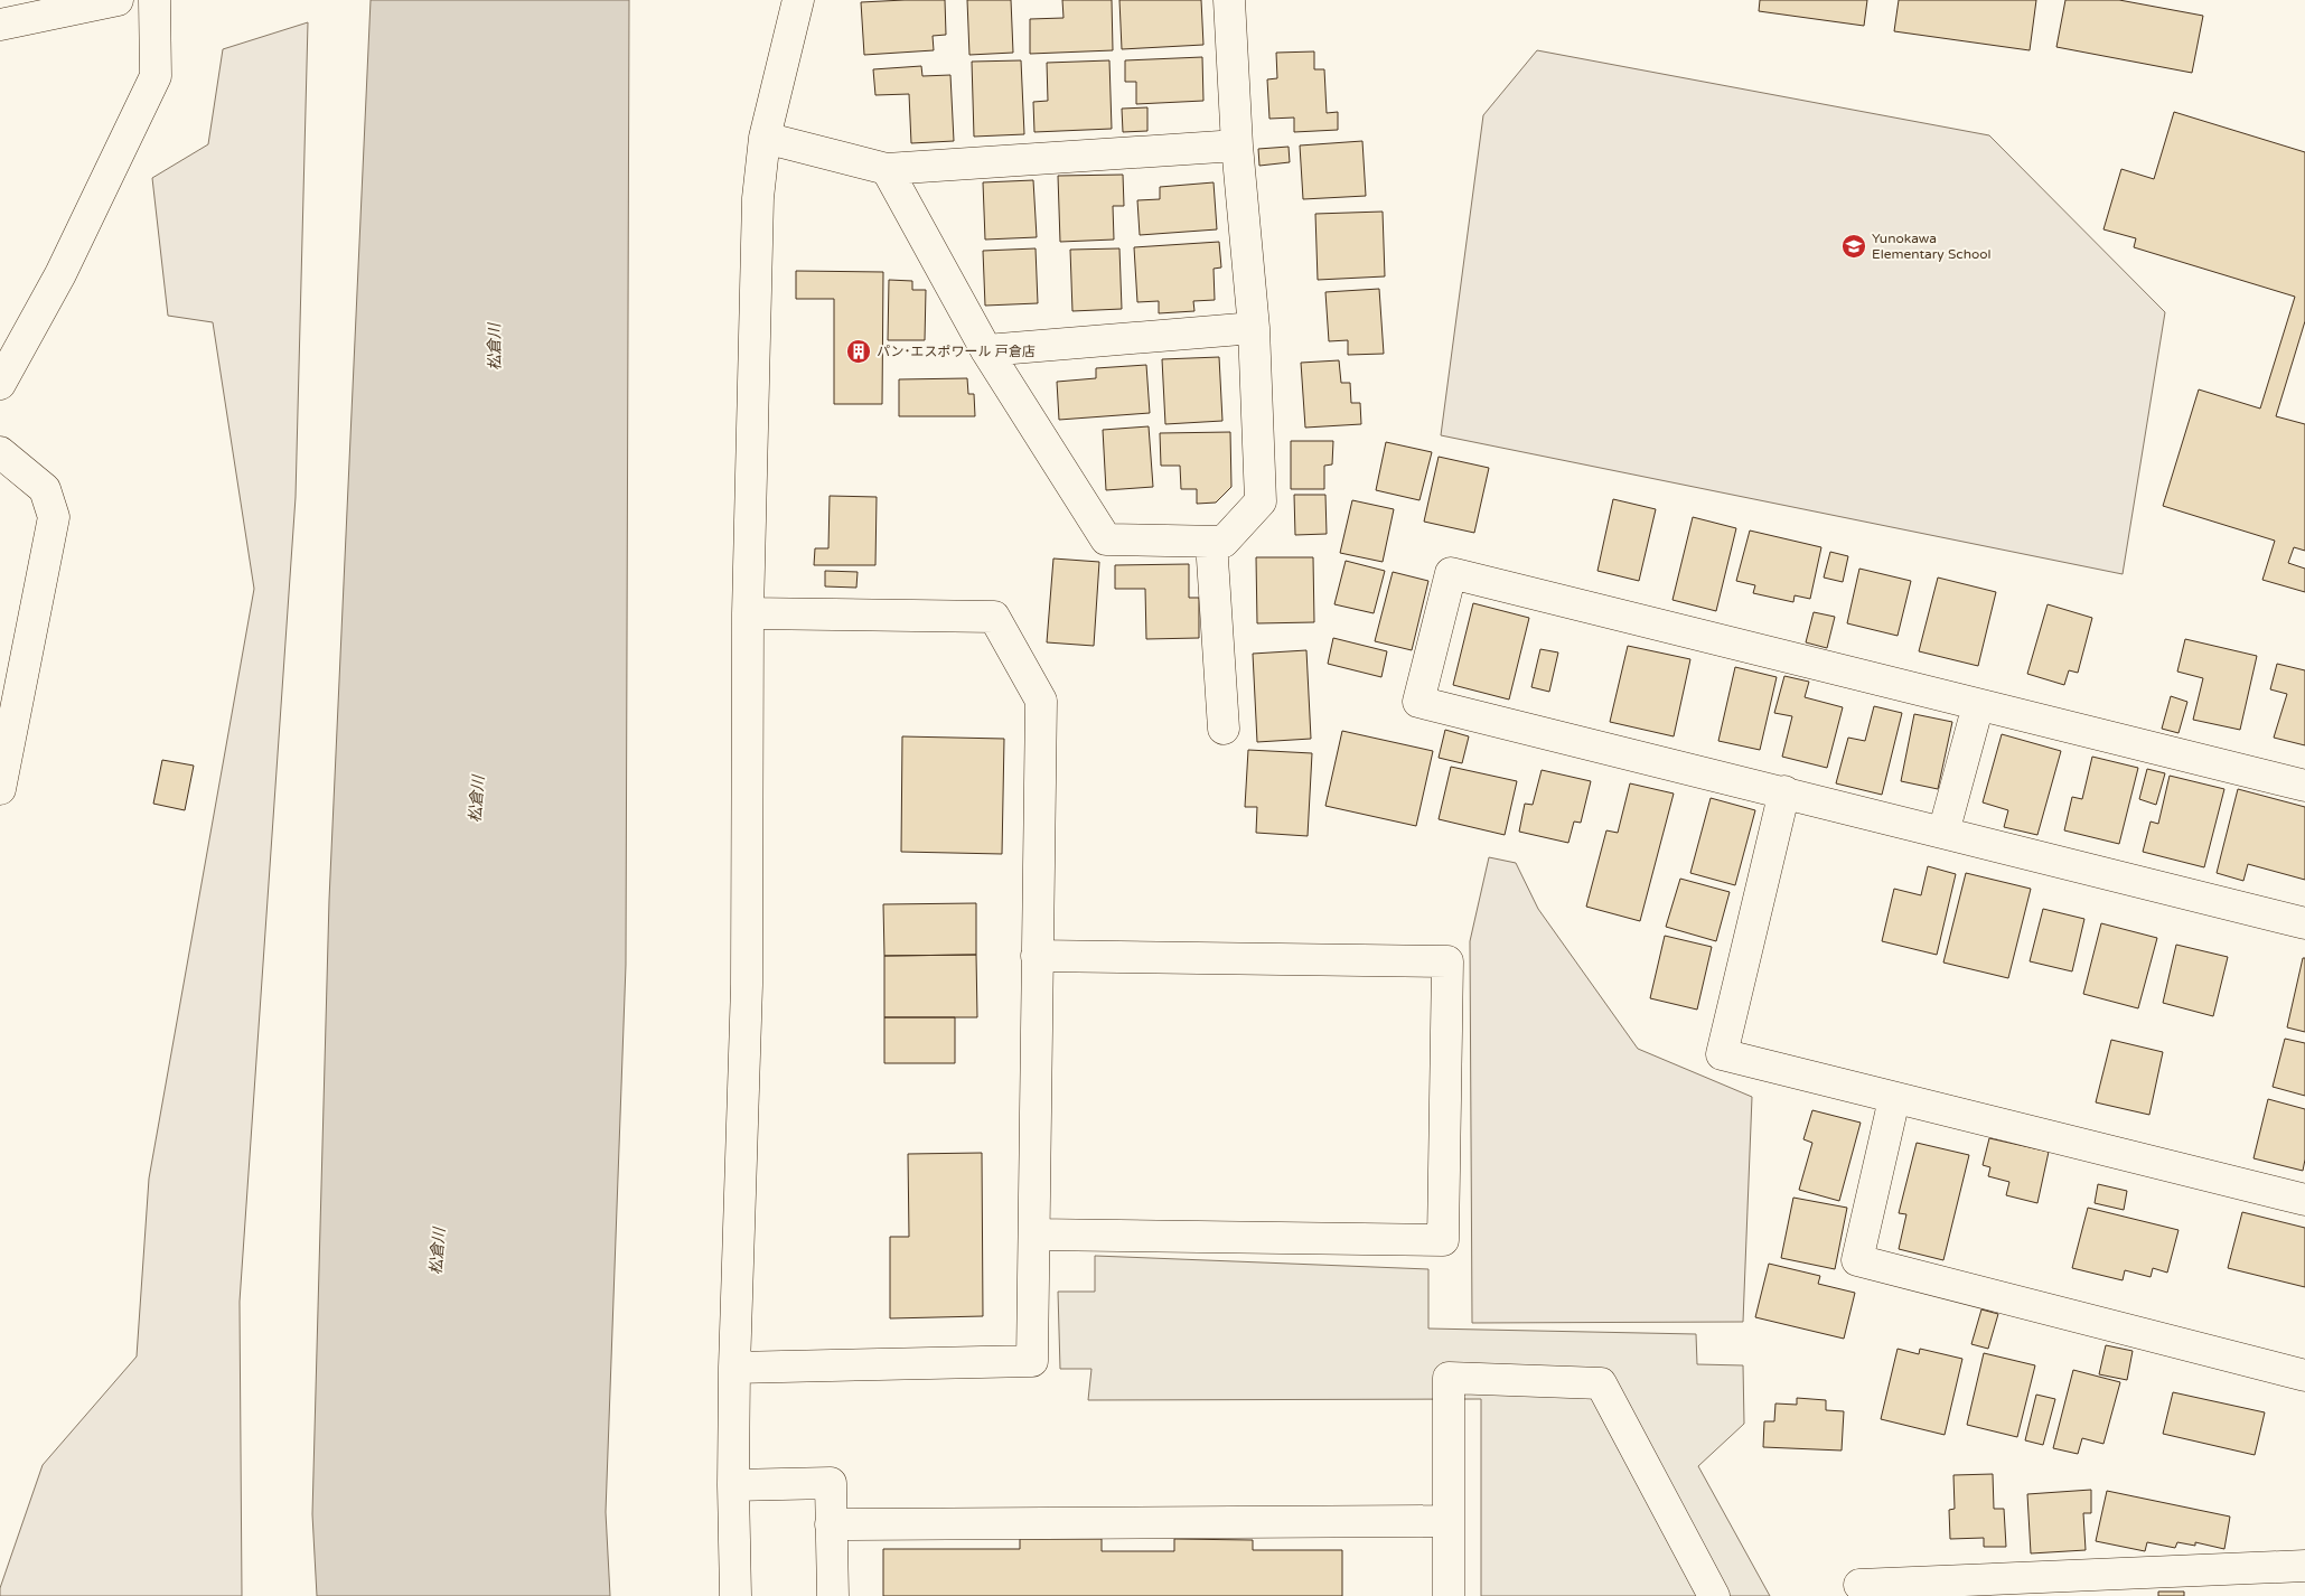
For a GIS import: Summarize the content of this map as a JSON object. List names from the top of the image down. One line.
{"water":["松倉川"],"places":{"school or university":["Yunokawa Elementary School"],"building":["パン･エスポワール 戸倉店"]}}
